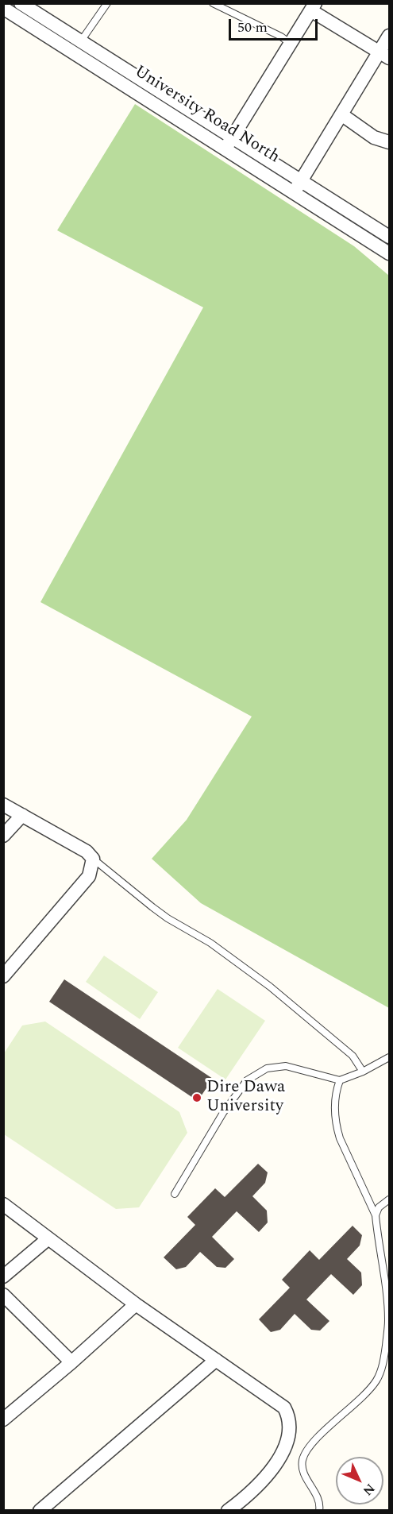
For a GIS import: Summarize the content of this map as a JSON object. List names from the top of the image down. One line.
{"streets":{"street":["University Road North"]},"places":["Dire Dawa University"],"scale_bar":"50 m","north":"bottom right"}
